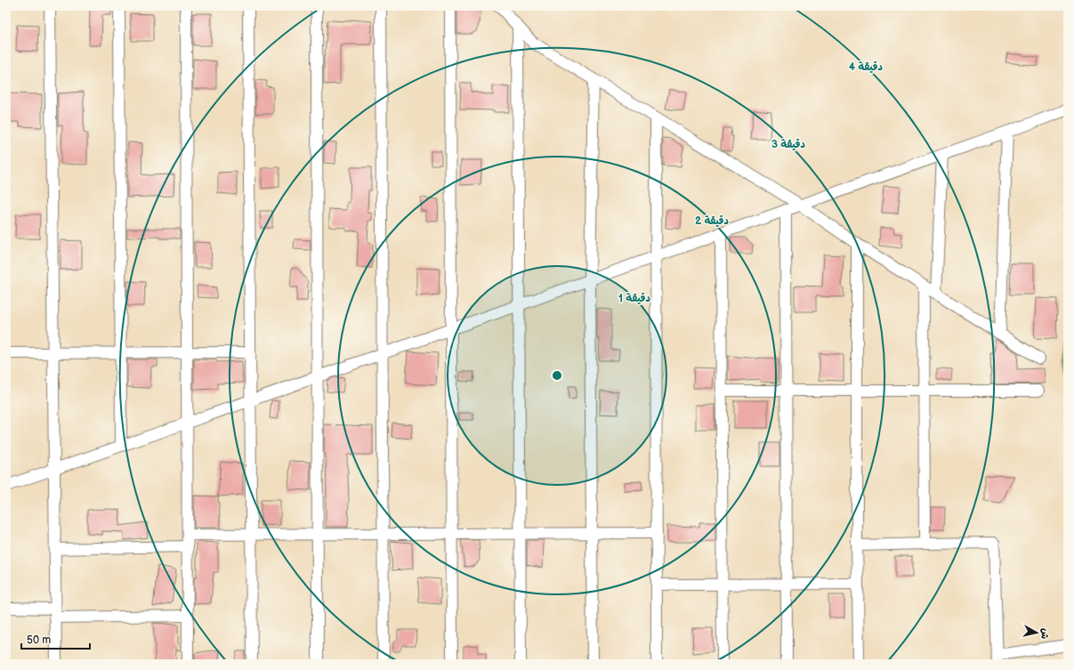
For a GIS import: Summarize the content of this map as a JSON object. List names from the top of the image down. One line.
{"scale_bar":"50 m","north":"right","rings":["4 دقيقة","3 دقيقة","2 دقيقة","1 دقيقة"]}
